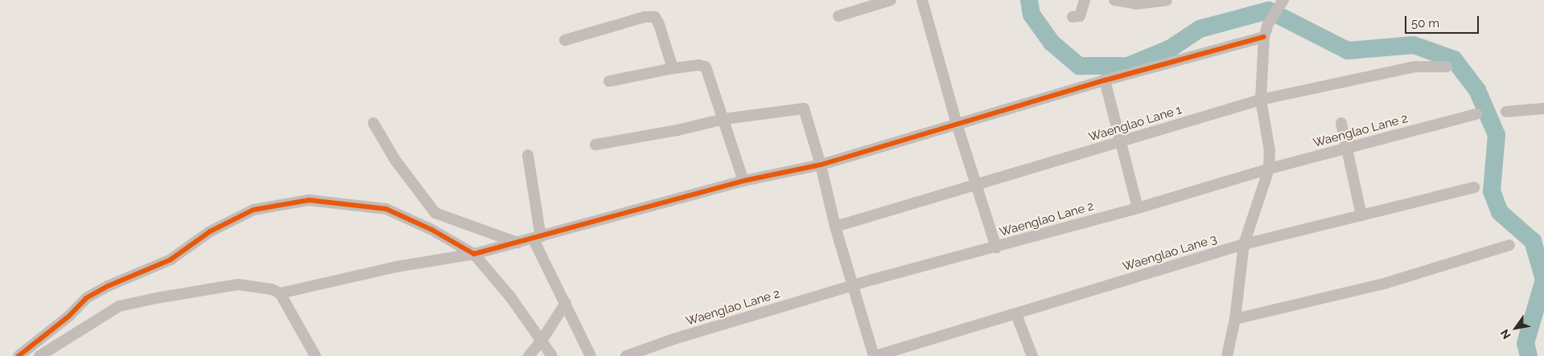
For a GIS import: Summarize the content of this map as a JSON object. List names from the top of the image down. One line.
{"streets":{"street":["Waenglao Lane 1","Waenglao Lane 2","Waenglao Lane 3"]},"scale_bar":"50 m","north":"bottom left"}
